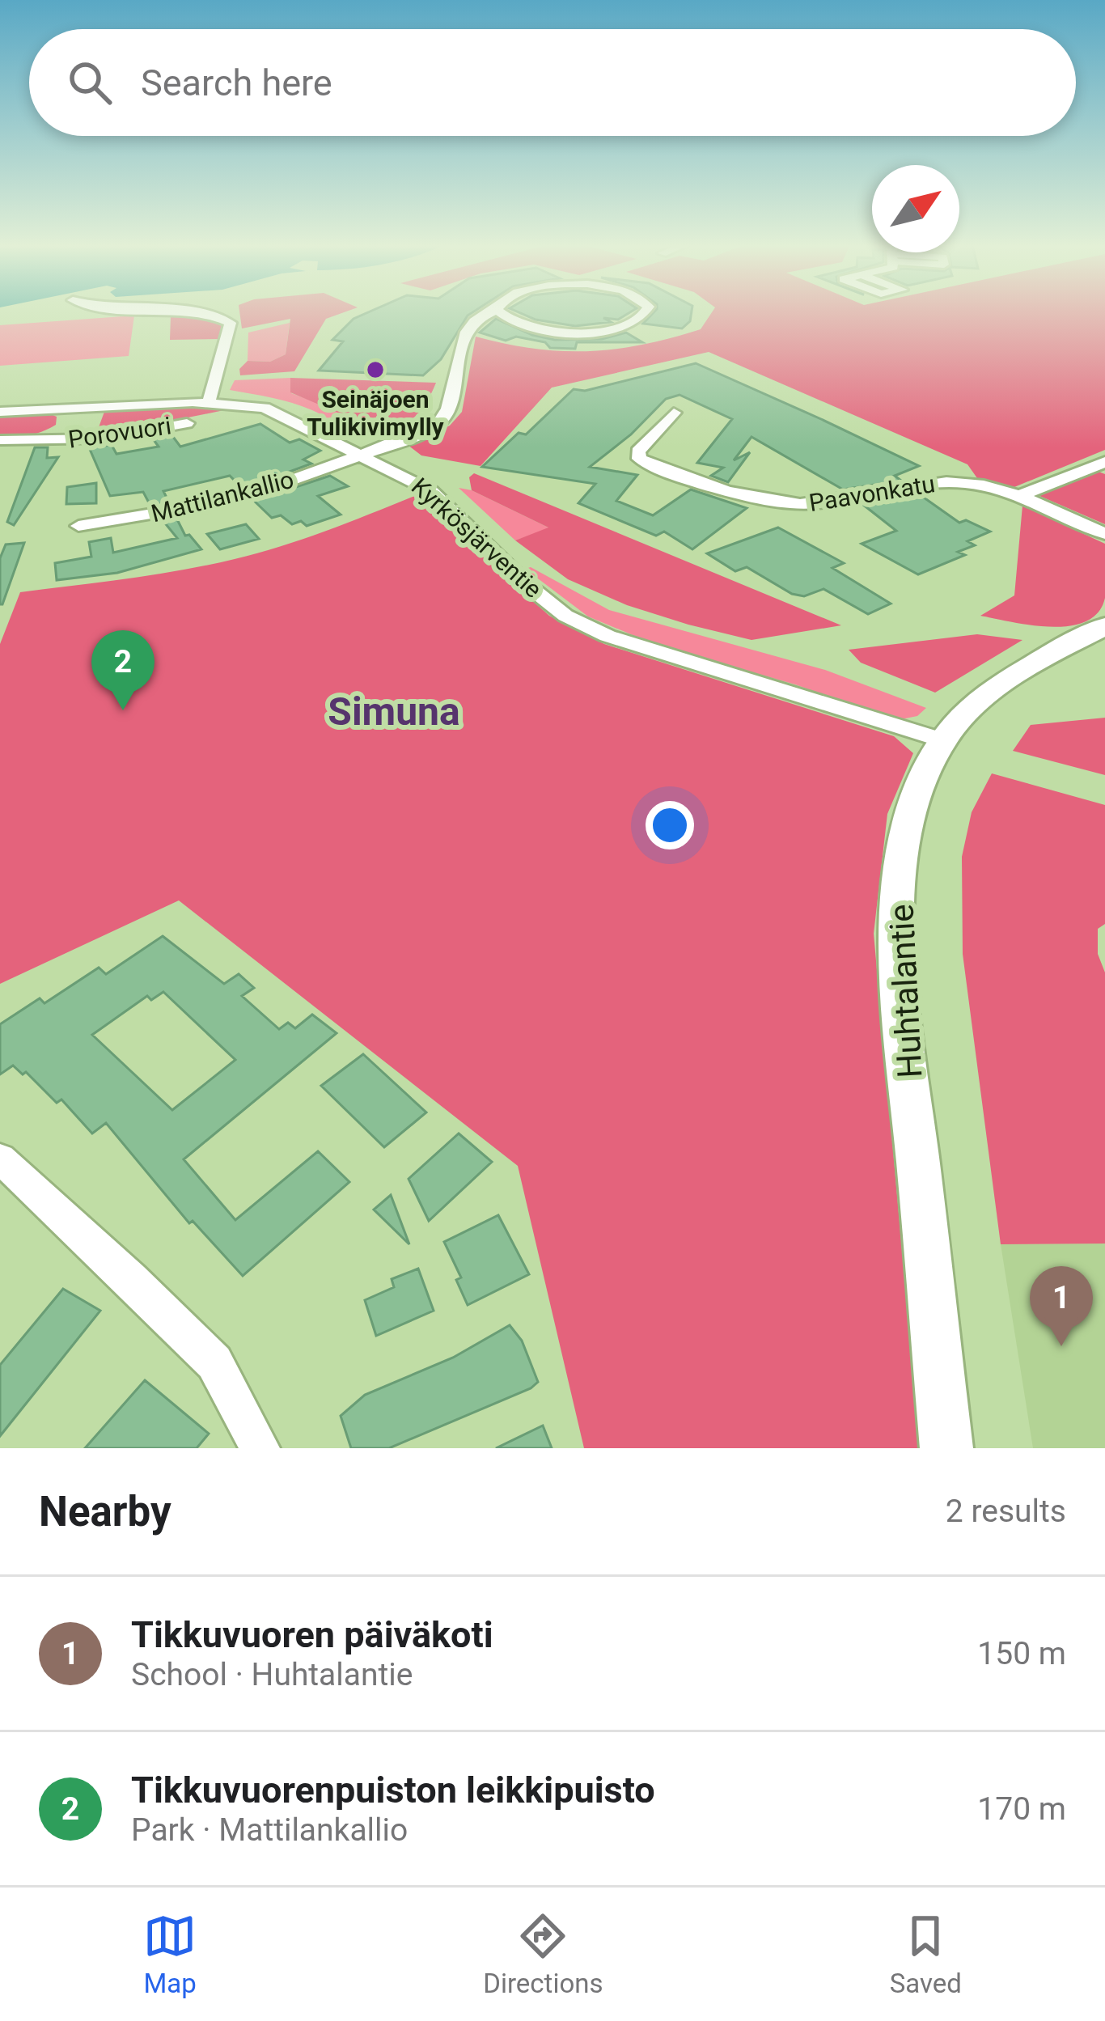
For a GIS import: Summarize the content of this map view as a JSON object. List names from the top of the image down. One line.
{"streets":{"main road":["Huhtalantie"],"street":["Porovuori","Paavonkatu","Mattilankallio","Kyrkösjärventie"]},"crossings":[["Porovuori","Kyrkösjärventie"],["Mattilankallio","Kyrkösjärventie"],["Kyrkösjärventie","Huhtalantie"]],"districts":["Simuna"],"places":["Seinäjoen Tulikivimylly"],"north":"top right","page":{"search":"Search here","pins":["2","1"],"heading":["Nearby","2 results"],"list":[{"mark":"1","name":"Tikkuvuoren päiväkoti","note":"School · Huhtalantie","value":"150 m"},{"mark":"2","name":"Tikkuvuorenpuiston leikkipuisto","note":"Park · Mattilankallio","value":"170 m"}],"nav":["Map","Directions","Saved"]}}
